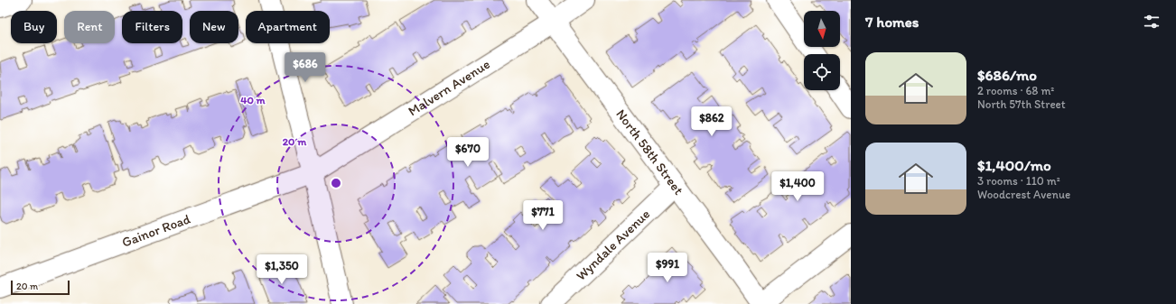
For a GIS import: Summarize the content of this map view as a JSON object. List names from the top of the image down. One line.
{"streets":{"street":["Malvern Avenue","North 58th Street","Gainor Road","Wyndale Avenue"]},"crossings":[["Malvern Avenue","North 58th Street"],["Malvern Avenue","Gainor Road"],["North 58th Street","Wyndale Avenue"]],"scale_bar":"20 m","north":"bottom","page":{"heading":"7 homes","chip":["Buy","Rent","Filters","New","Apartment"],"list":[{"name":"$686/mo","note":"2 rooms · 68 m² · North 57th Street"},{"name":"$1,400/mo","note":"3 rooms · 110 m² · Woodcrest Avenue"}],"price":["$686","$862","$670","$1,400","$771","$991","$1,350"],"scale":"20 m"},"rings":["40 m","20 m"]}
